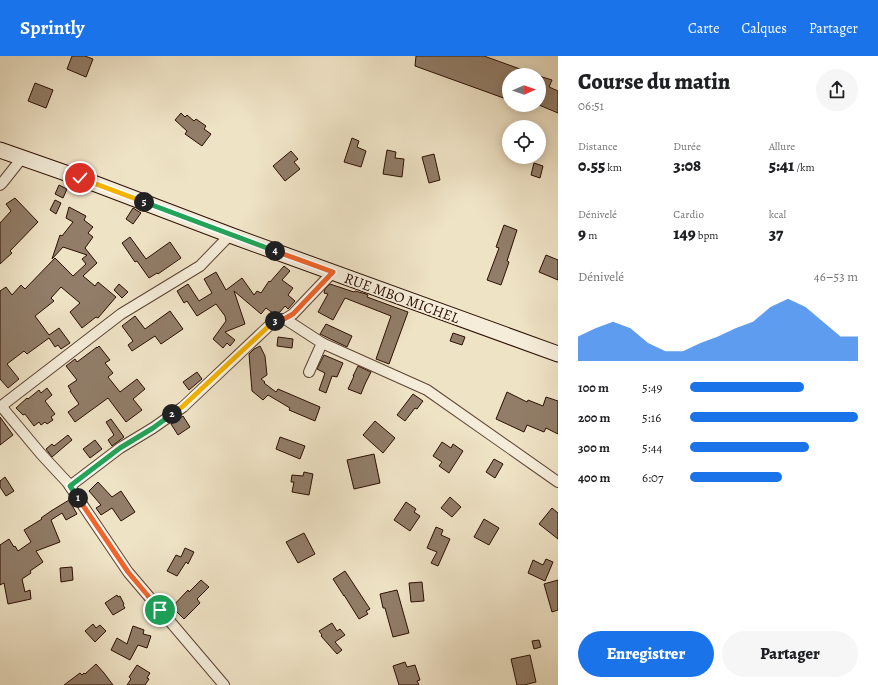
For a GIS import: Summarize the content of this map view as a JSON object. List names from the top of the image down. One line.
{"streets":{"street":["RUE MBO MICHEL"]},"north":"right","page":{"header":"Sprintly","nav":["Carte","Calques","Partager"],"heading":["Course du matin","06:51"],"stats":[["Distance","0.55 km"],["Durée","3:08"],["Allure","5:41 /km"],["Dénivelé","9 m"],["Cardio","149 bpm"],["kcal","37"]],"pins":["5","4","3","2","1"],"chart":["Dénivelé","46–53 m"],"list":[{"name":"100 m","note":"5:49"},{"name":"200 m","note":"5:16"},{"name":"300 m","note":"5:44"},{"name":"400 m","note":"6:07"}],"buttons":["Enregistrer","Partager"]}}
